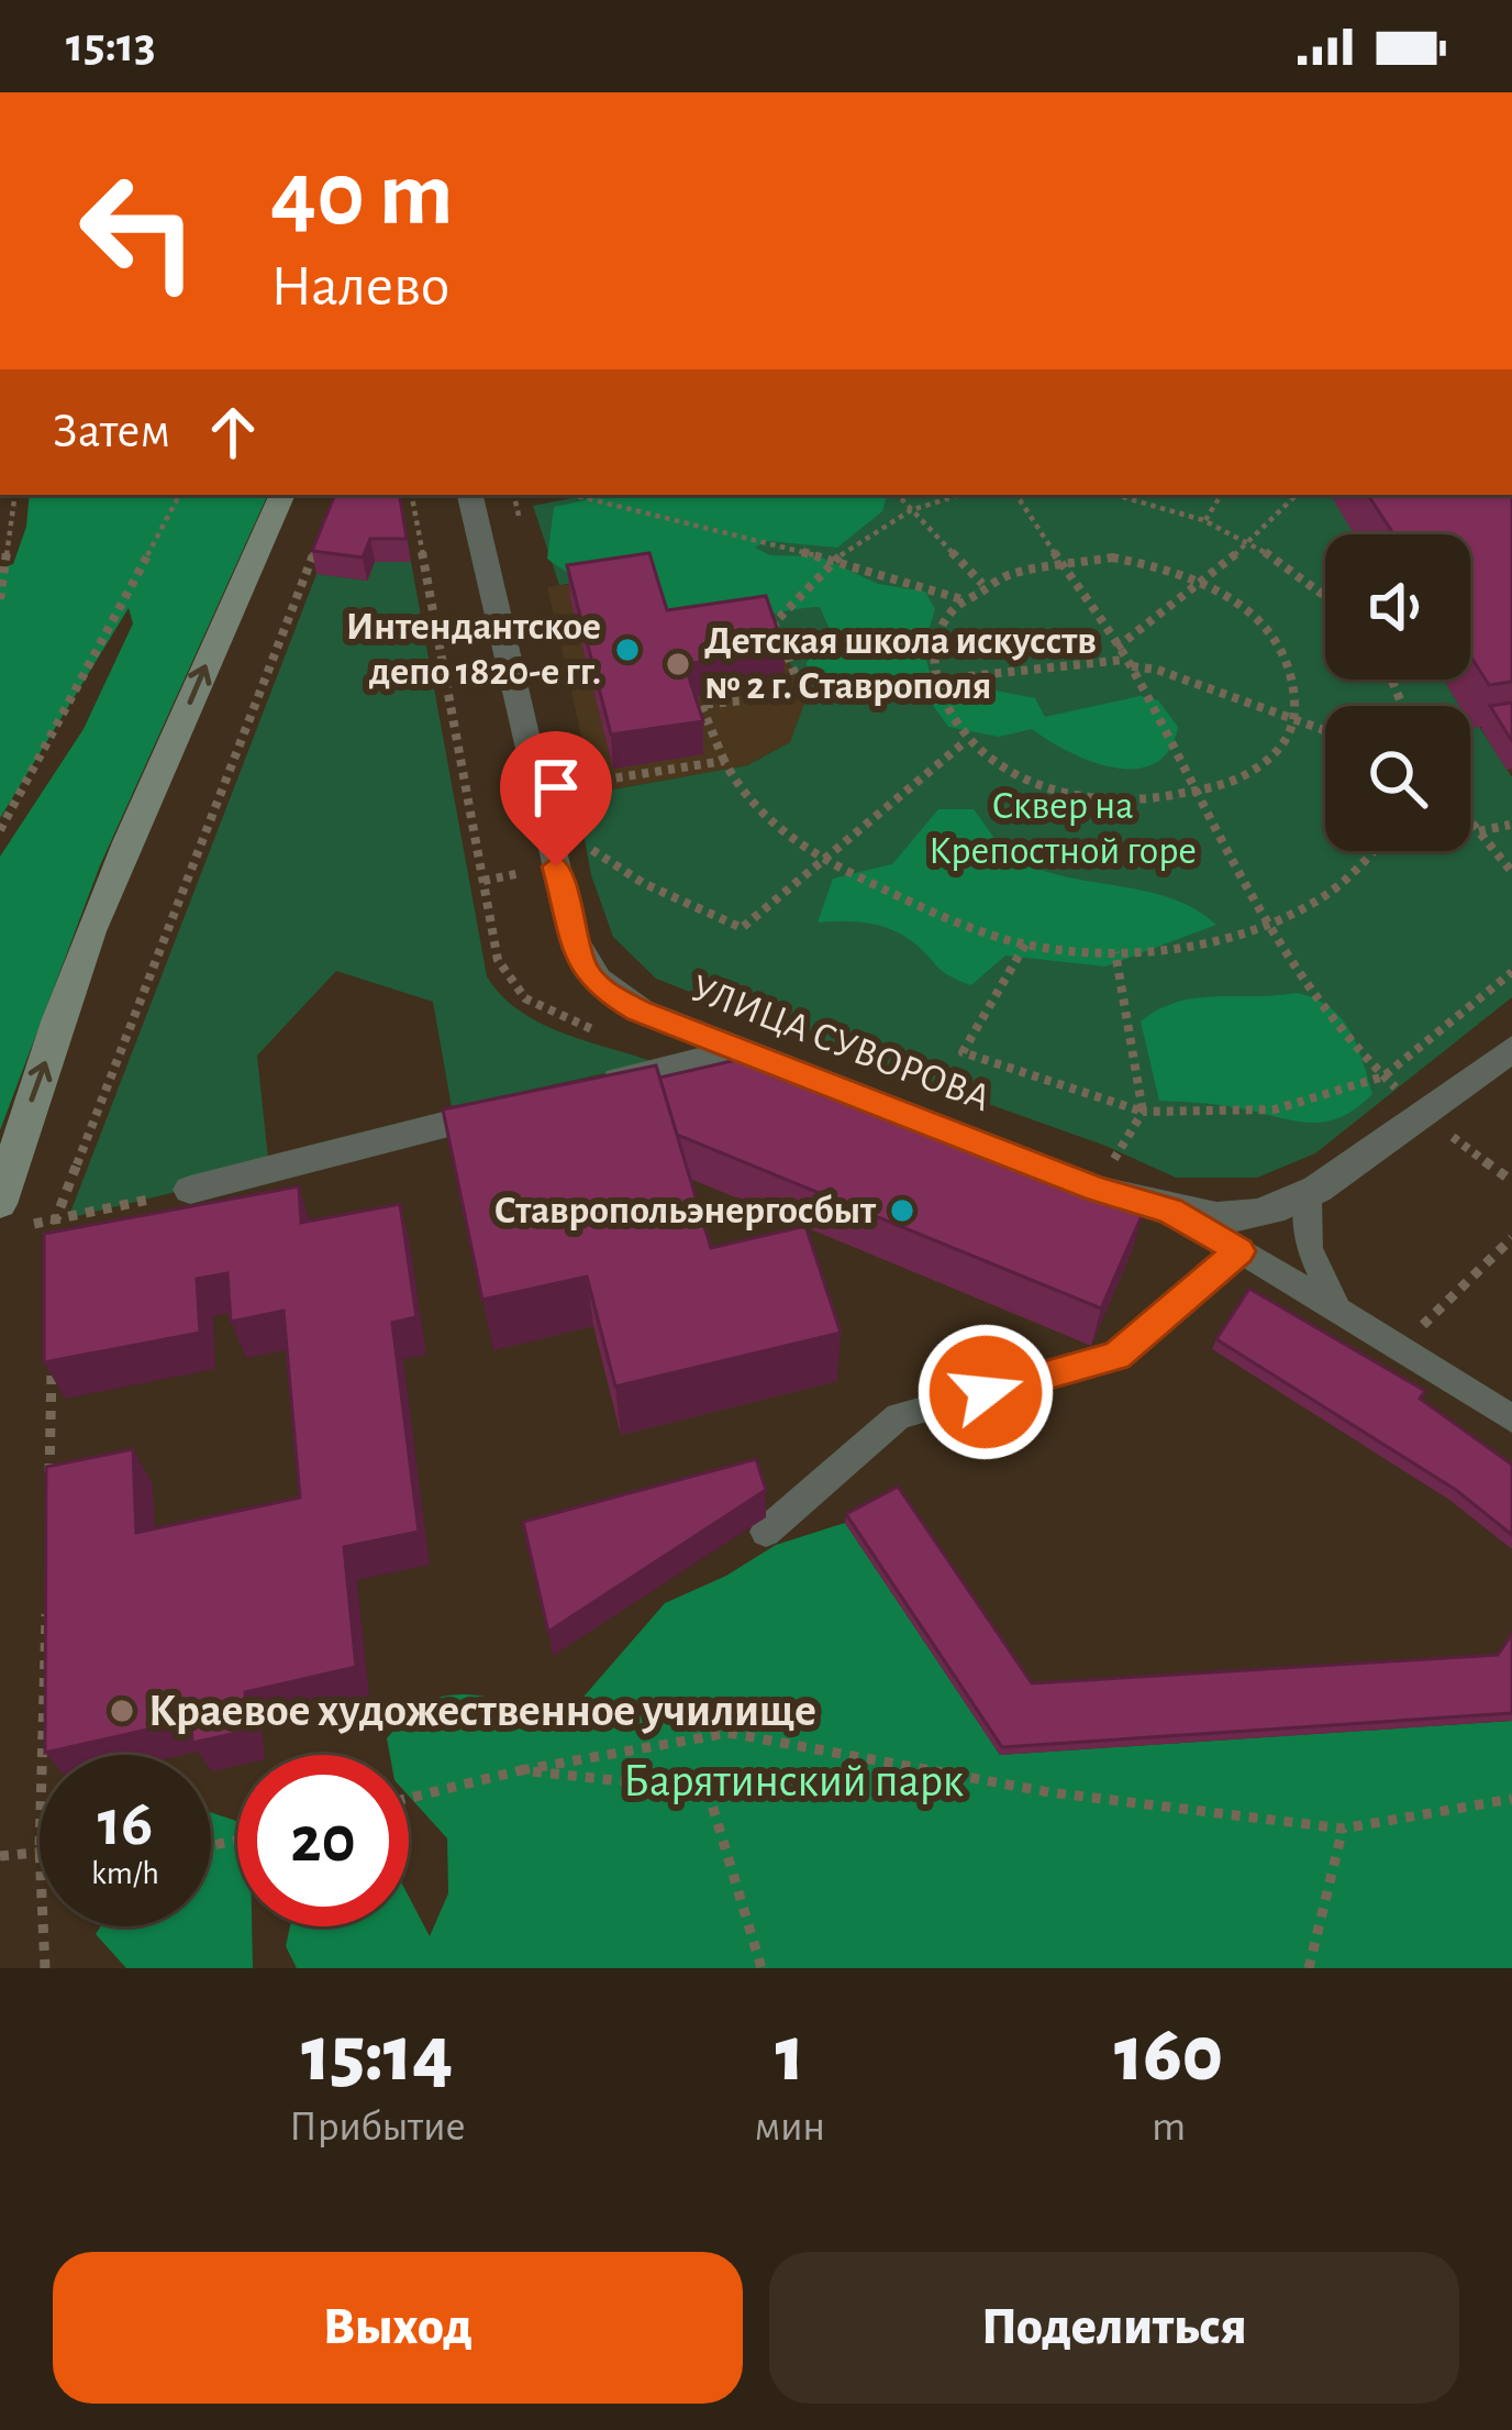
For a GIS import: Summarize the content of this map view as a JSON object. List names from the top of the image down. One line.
{"streets":{"street":["УЛИЦА СУВОРОВА"]},"parks":["Сквер на Крепостной горе","Барятинский парк"],"places":["Интендантское депо 1820-е гг.","Детская школа искусств № 2 г. Ставрополя","Ставропольэнергосбыт","Краевое художественное училище"],"page":{"status":"15:13","turn":["40 m","Налево"],"then":"Затем","speed":"16 km/h","limit":"20","eta":["15:14","Прибытие","1","мин","160","m"],"buttons":["Выход","Поделиться"]}}
